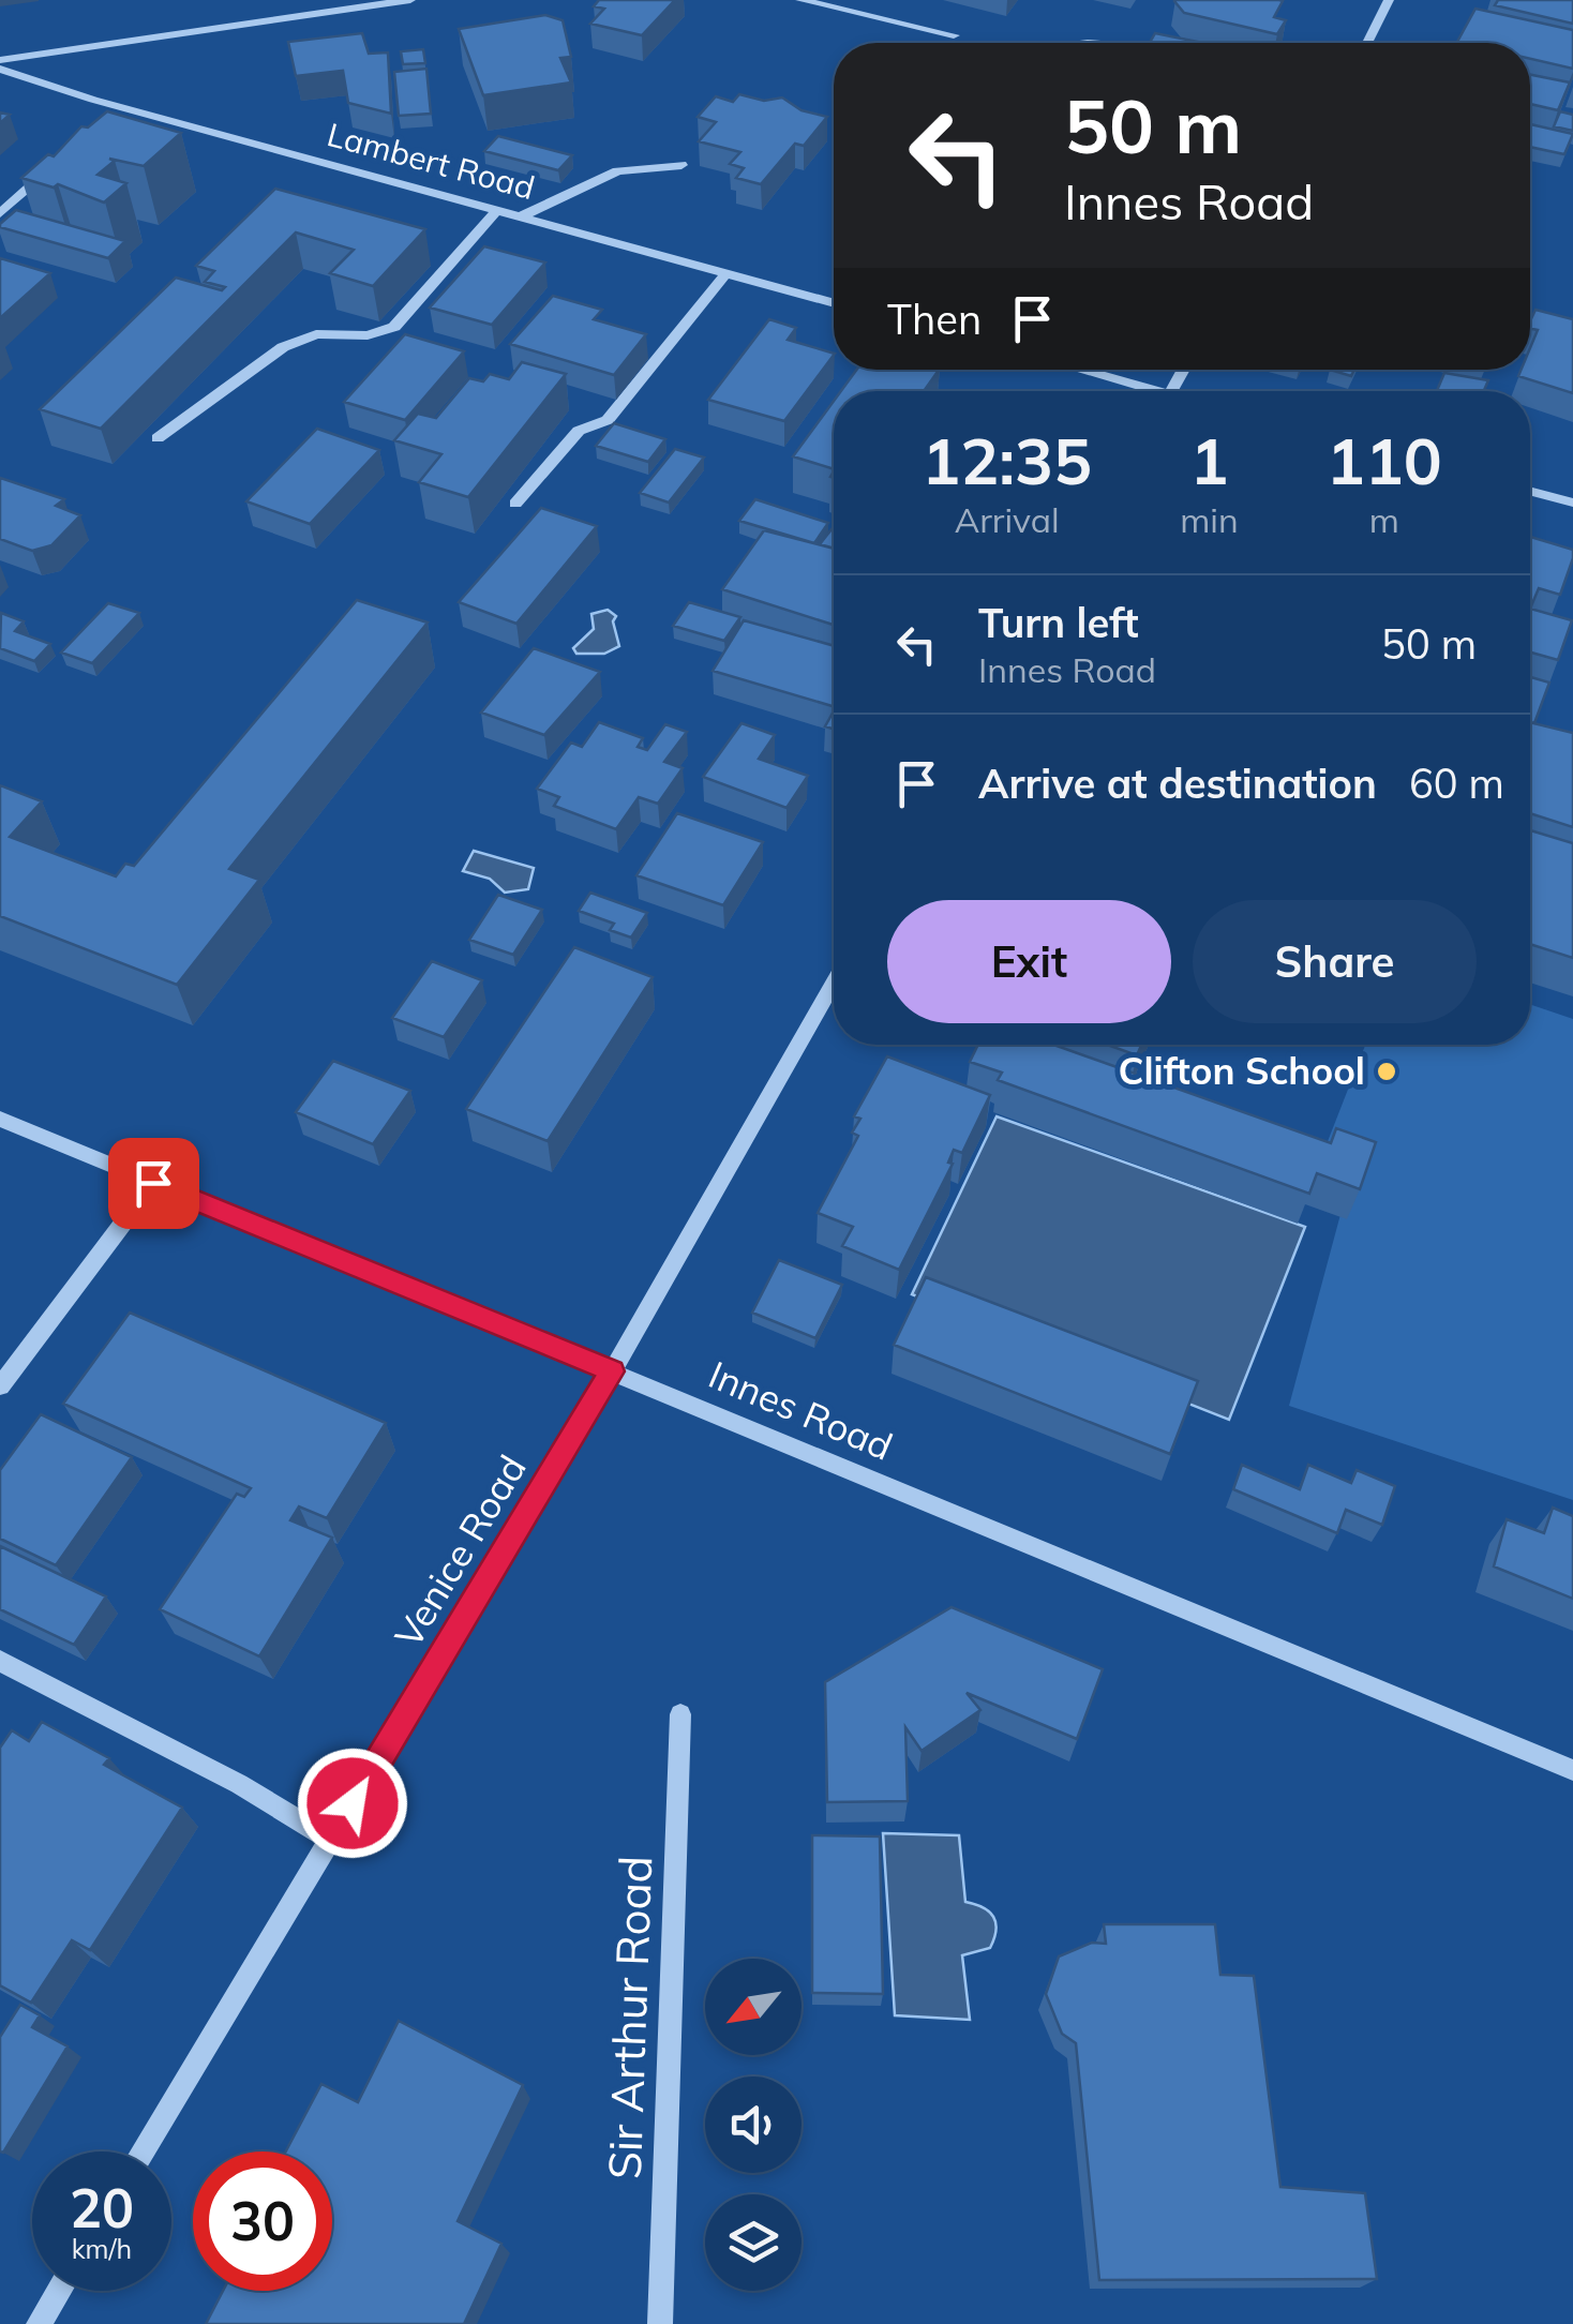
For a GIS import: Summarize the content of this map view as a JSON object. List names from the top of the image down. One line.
{"streets":{"street":["Lambert Road","Innes Road","Venice Road","Sir Arthur Road"]},"crossings":[["Innes Road","Venice Road"]],"places":["Clifton School"],"north":"bottom left","page":{"turn":["50 m","Innes Road"],"then":"Then","eta":["12:35","Arrival","1","min","110","m"],"list":[{"name":"Turn left","note":"Innes Road","value":"50 m"},{"name":"Arrive at destination","value":"60 m"}],"buttons":["Exit","Share"],"speed":"20 km/h","limit":"30"}}
